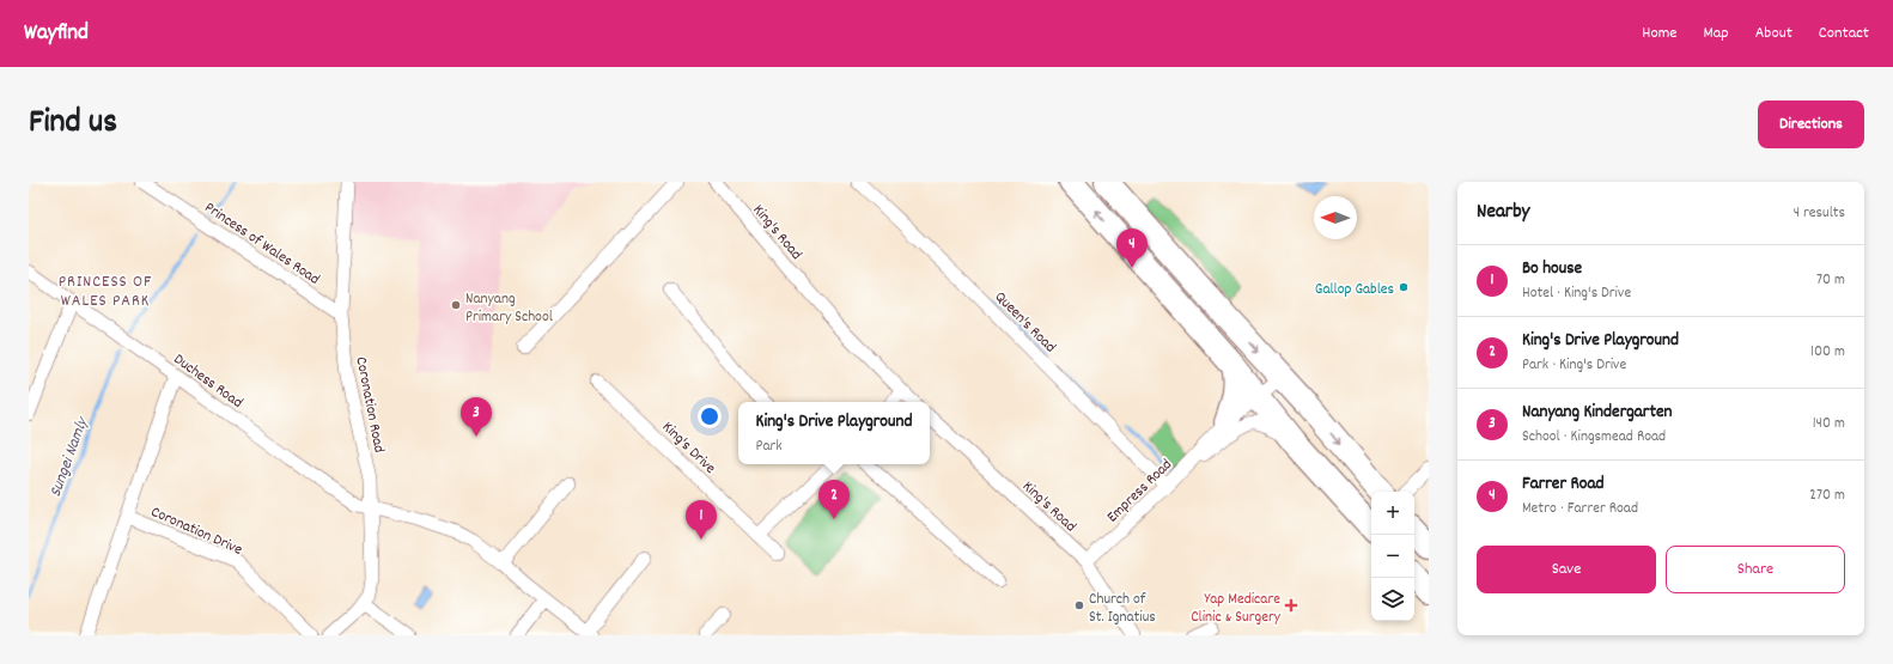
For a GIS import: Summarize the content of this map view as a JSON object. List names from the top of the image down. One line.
{"streets":{"street":["King's Road","Princess of Wales Road","Queen's Road","Duchess Road","Coronation Road","King's Drive","Empress Road","Coronation Drive"]},"crossings":[["King's Road","Empress Road"],["Princess of Wales Road","Coronation Road"],["Queen's Road","Empress Road"],["Duchess Road","Coronation Road"],["Duchess Road","Coronation Drive"]],"districts":["PRINCESS OF WALES PARK"],"water":["Sungei Namly"],"places":{"other":["Gallop Gables","Nanyang Primary School","Church of St. Ignatius"],"health":["Yap Medicare Clinic & Surgery"]},"north":"left","page":{"header":"Wayfind","nav":["Home","Map","About","Contact"],"title":"Find us","buttons":["Directions",["Save","Share"]],"heading":["Nearby","4 results"],"pins":["4","3","2","1"],"list":[{"mark":"1","name":"Bo house","note":"Hotel · King's Drive","value":"70 m"},{"mark":"2","name":"King's Drive Playground","note":"Park · King's Drive","value":"100 m"},{"mark":"3","name":"Nanyang Kindergarten","note":"School · Kingsmead Road","value":"140 m"},{"mark":"4","name":"Farrer Road","note":"Metro · Farrer Road","value":"270 m"}],"popup":["King's Drive Playground","Park"],"map_buttons":["+","−"]}}
